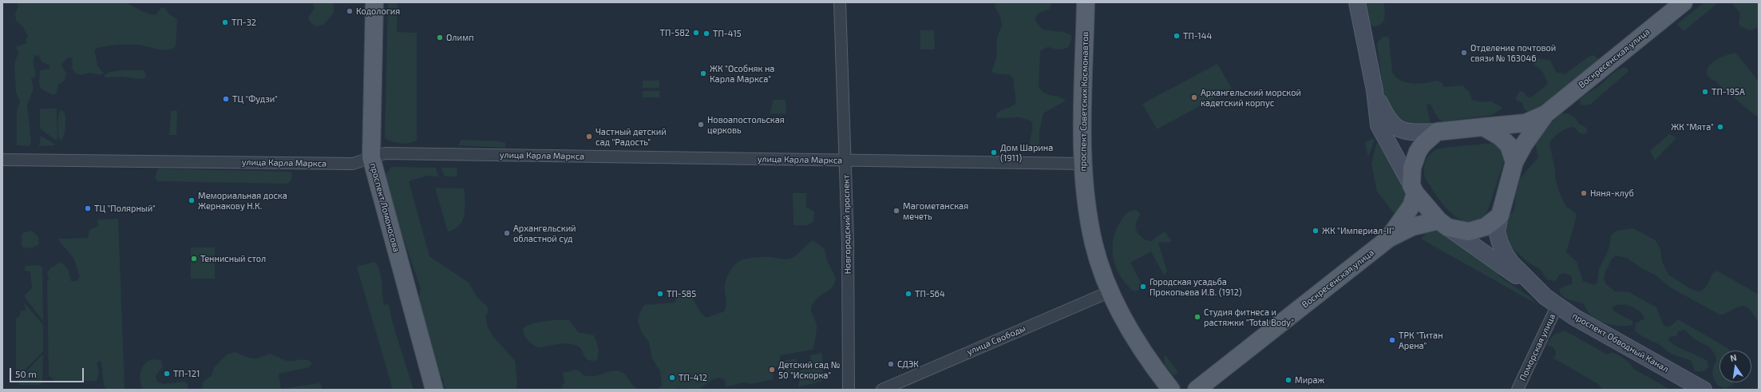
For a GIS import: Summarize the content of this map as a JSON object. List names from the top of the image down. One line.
{"streets":{"main road":["Воскресенская улица","проспект Советских Космонавтов","проспект Ломоносова","проспект Обводный Канал"],"street":["улица Карла Маркса","Новгородский проспект","улица Свободы","Поморская улица"]},"crossings":[["Воскресенская улица","проспект Обводный Канал"],["проспект Советских Космонавтов","улица Карла Маркса"],["проспект Советских Космонавтов","улица Свободы"],["улица Карла Маркса","проспект Ломоносова"],["улица Карла Маркса","Новгородский проспект"],["проспект Обводный Канал","Поморская улица"]],"places":["Кодология","ТП-32","ТП-582","ТП-415","ТП-144","Олимп","Отделение почтовой связи № 163046","ЖК \"Особняк на Карла Маркса\"","ТП-195А","Архангельский морской кадетский корпус","ТЦ \"Фудзи\"","Новоапостольская церковь","ЖК \"Мята\"","Частный детский сад \"Радость\"","Дом Шарина (1911)","Няня-клуб","Мемориальная доска Жернакову Н.К.","ТЦ \"Полярный\"","Магометанская мечеть","ЖК \"Империал-II\"","Архангельский областной суд","Теннисный стол","Городская усадьба Прокопьева И.В. (1912)","ТП-585","ТП-564","Студия фитнеса и растяжки \"Total Body\"","ТРК \"Титан Арена\"","СДЭК","Детский сад № 50 \"Искорка\"","ТП-121","ТП-412","Мираж"],"scale_bar":"50 m","north":"top"}
